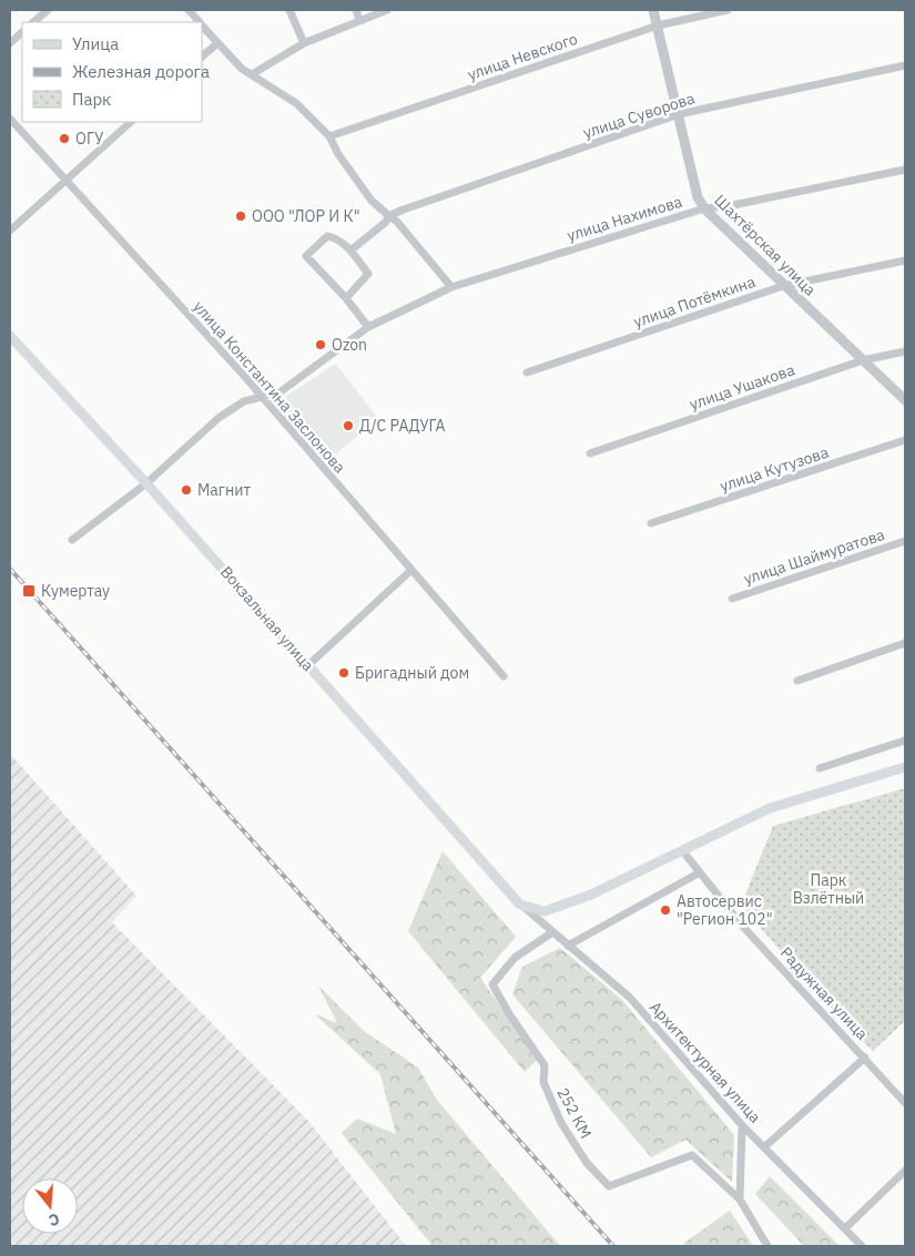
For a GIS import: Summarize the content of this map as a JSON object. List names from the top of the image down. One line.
{"streets":{"main road":["Вокзальная улица"],"street":["улица Невского","улица Суворова","улица Нахимова","Шахтёрская улица","улица Потёмкина","улица Константина Заслонова","улица Ушакова","улица Кутузова","улица Шаймуратова","Радужная улица","Архитектурная улица","252 КМ"]},"crossings":[["улица Невского","Шахтёрская улица"],["улица Суворова","Шахтёрская улица"],["улица Нахимова","Шахтёрская улица"],["улица Нахимова","улица Константина Заслонова"],["улица Нахимова","Вокзальная улица"],["Шахтёрская улица","улица Потёмкина"],["Шахтёрская улица","улица Ушакова"],["Вокзальная улица","Архитектурная улица"],["Архитектурная улица","252 КМ"]],"parks":["Парк Взлётный"],"places":{"other":["ОГУ","ООО \"ЛОР И К\"","Ozon","Д/С РАДУГА","Магнит","Бригадный дом","Автосервис \"Регион 102\""],"transit":["Кумертау"]},"legend":["Улица","Железная дорога","Парк"],"north":"bottom"}
